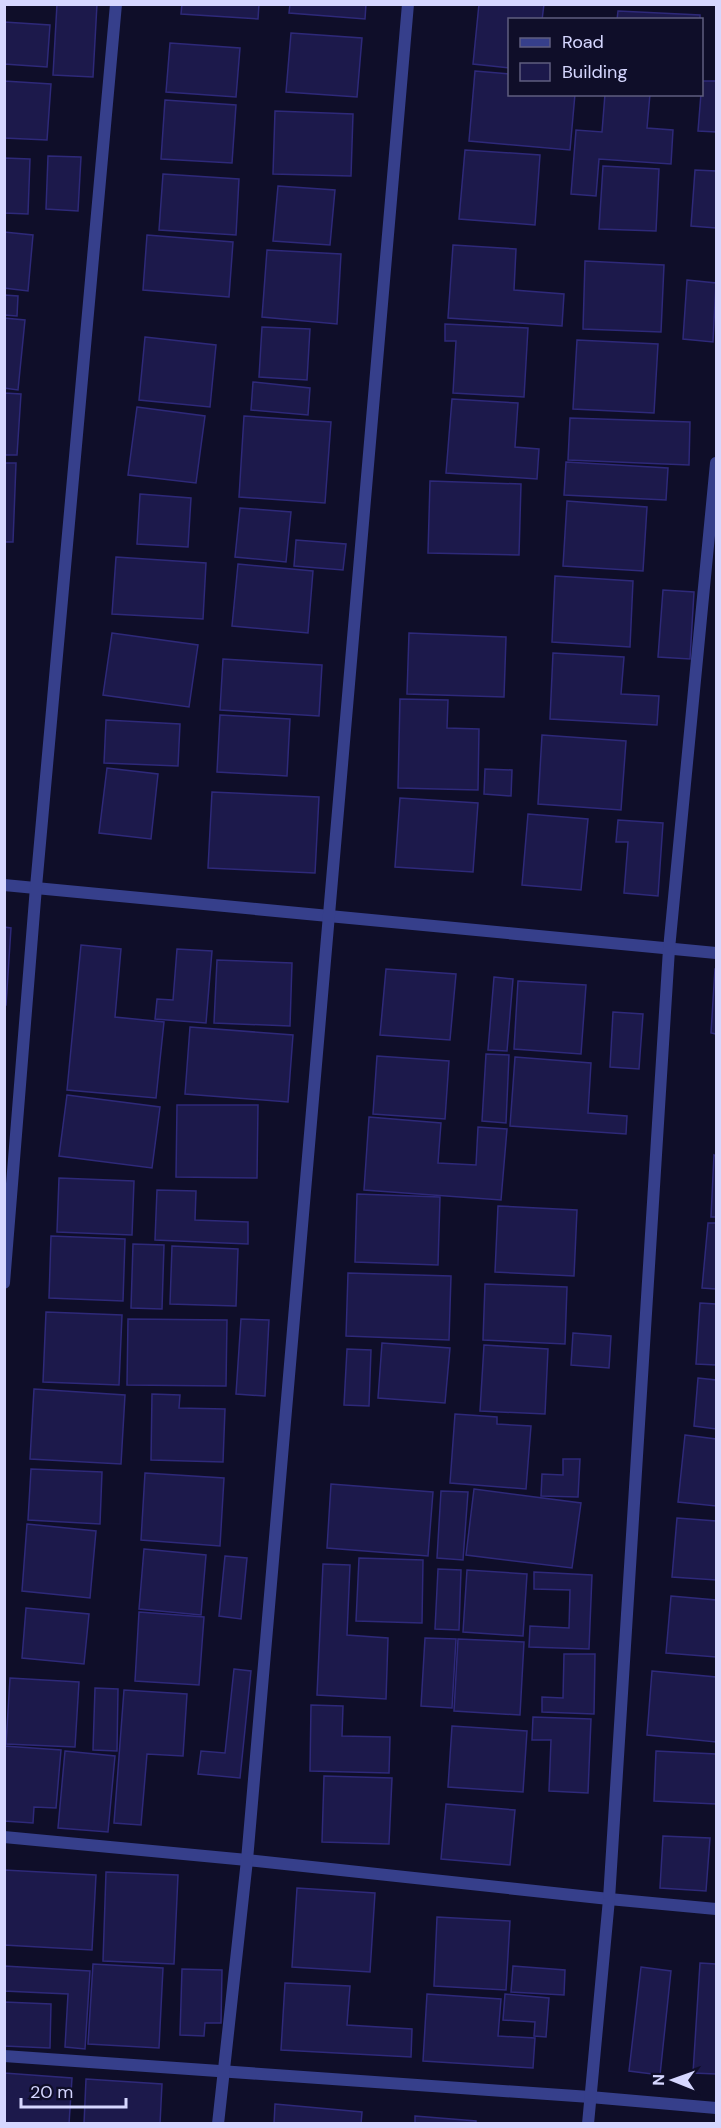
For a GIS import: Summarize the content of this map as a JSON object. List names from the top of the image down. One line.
{"legend":["Road","Building"],"scale_bar":"20 m","north":"left"}
